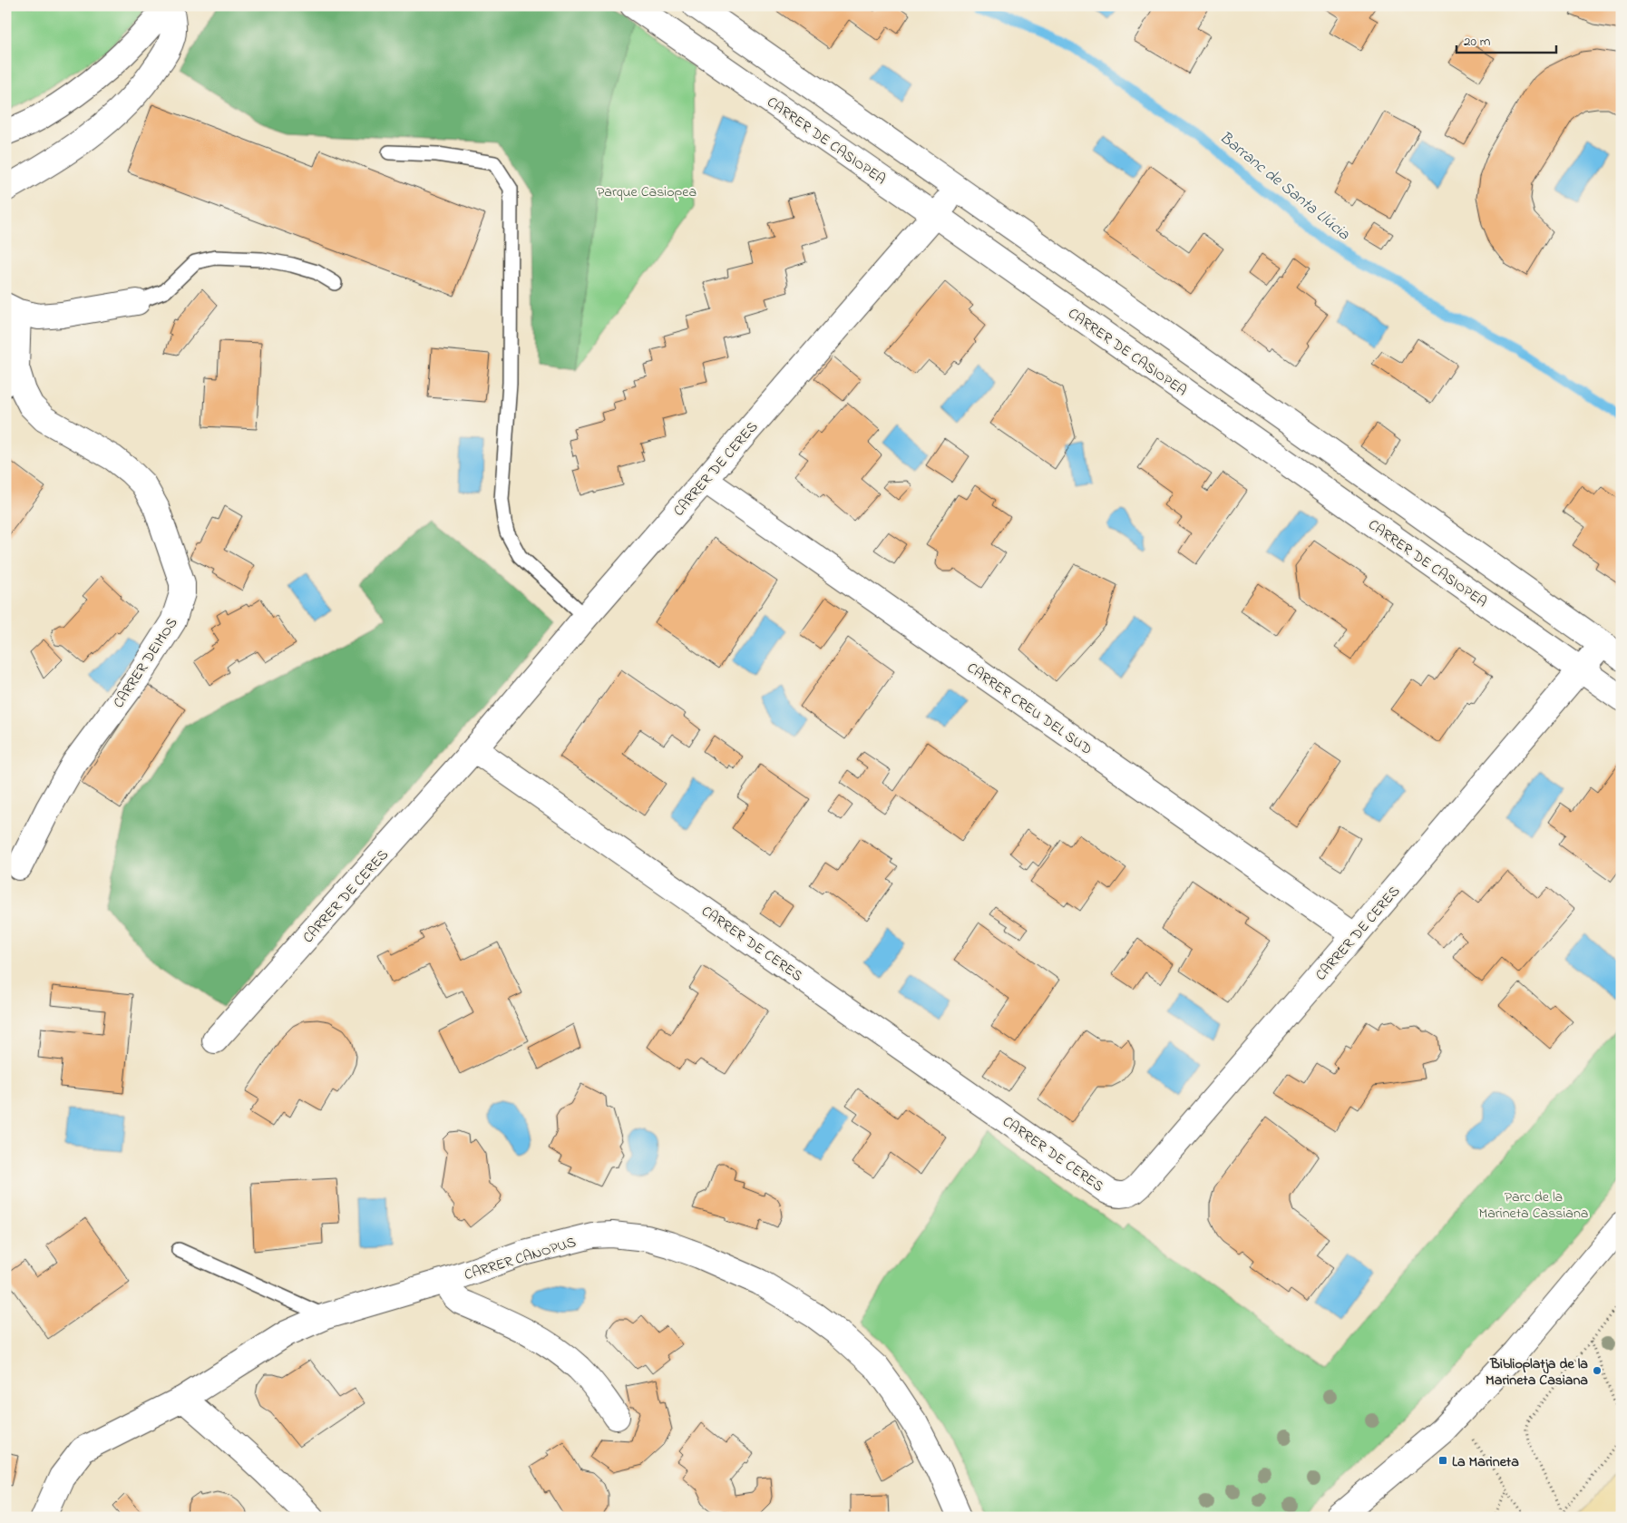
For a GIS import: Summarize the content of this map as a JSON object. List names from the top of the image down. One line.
{"streets":{"street":["CARRER DE CASIOPEA","CARRER DE CERES","CARRER DEIMOS","CARRER CREU DEL SUD","CARRER CANOPUS"]},"crossings":[["CARRER DE CASIOPEA","CARRER DE CERES"],["CARRER DE CERES","CARRER CREU DEL SUD"]],"water":["Barranc de Santa Llúcia"],"parks":["Parque Casiopea","Parc de la Marineta Cassiana"],"places":{"other":["Biblioplatja de la Marineta Casiana"],"transit":["La Marineta"]},"scale_bar":"20 m"}
